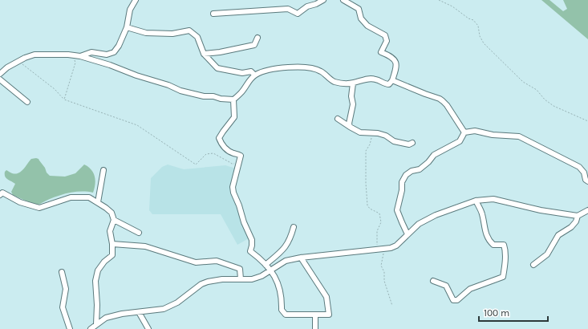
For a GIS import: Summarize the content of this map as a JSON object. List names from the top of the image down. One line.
{"scale_bar":"100 m"}
